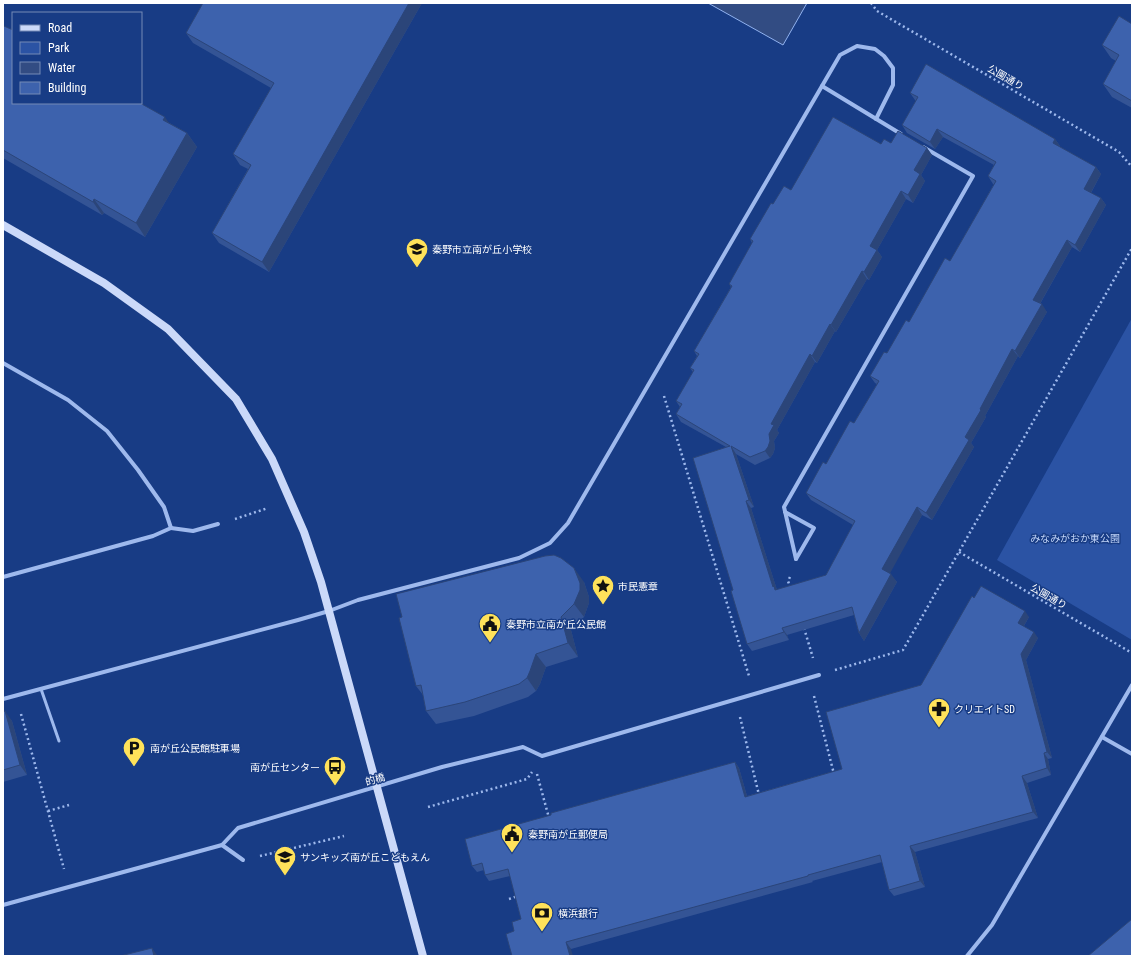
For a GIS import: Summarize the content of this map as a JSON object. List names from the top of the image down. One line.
{"streets":{"street":["的橋"],"path":["公園通り"]},"parks":["みなみがおか東公園"],"places":{"school or university":["秦野市立南が丘小学校","サンキッズ南が丘こどもえん"],"place":["市民憲章"],"public building":["秦野市立南が丘公民館","秦野南が丘郵便局"],"pharmacy":["クリエイトSD"],"parking":["南が丘公民館駐車場"],"bus stop":["南が丘センター"],"bank":["横浜銀行"]},"legend":["Road","Park","Water","Building"]}
